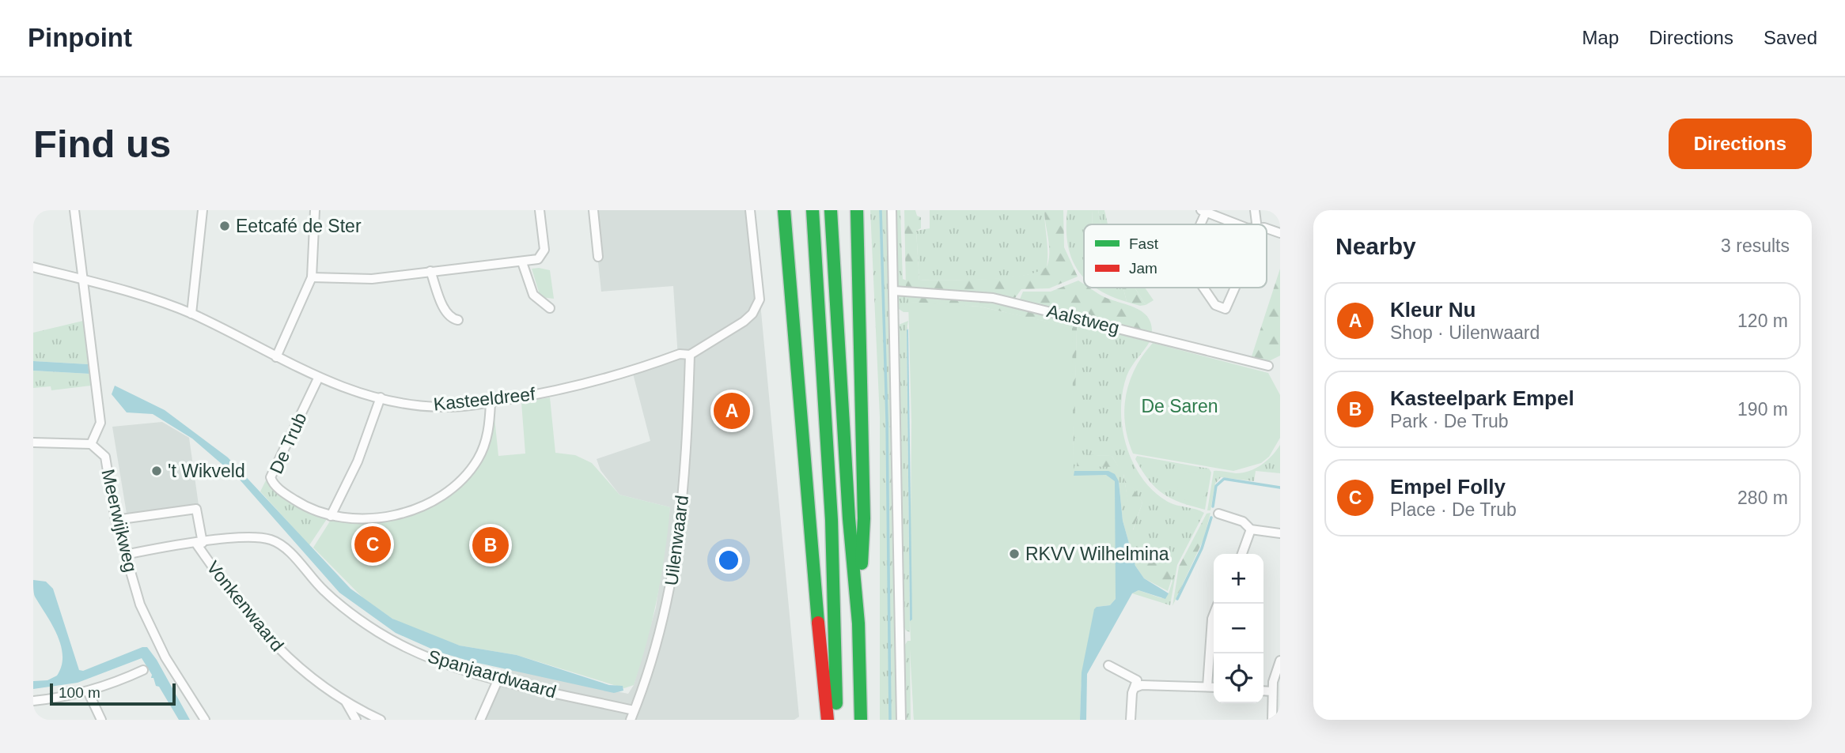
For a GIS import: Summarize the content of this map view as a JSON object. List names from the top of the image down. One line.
{"streets":{"street":["Aalstweg","Kasteeldreef","De Trub","Meerwijkweg","Uilenwaard","Vonkenwaard","Spanjaardwaard"]},"crossings":[["Kasteeldreef","De Trub"],["Kasteeldreef","Uilenwaard"],["Meerwijkweg","Spanjaardwaard"],["Uilenwaard","Spanjaardwaard"],["Vonkenwaard","Spanjaardwaard"]],"parks":["De Saren"],"places":["Eetcafé de Ster","'t Wikveld","RKVV Wilhelmina"],"legend":["Fast","Jam"],"scale_bar":"100 m","page":{"header":"Pinpoint","nav":["Map","Directions","Saved"],"buttons":"Directions","title":"Find us","heading":["Nearby","3 results"],"list":[{"mark":"A","name":"Kleur Nu","note":"Shop · Uilenwaard","value":"120 m"},{"mark":"B","name":"Kasteelpark Empel","note":"Park · De Trub","value":"190 m"},{"mark":"C","name":"Empel Folly","note":"Place · De Trub","value":"280 m"}],"pins":["A","C","B"],"map_buttons":["+","−"],"scale":"100 m"}}
